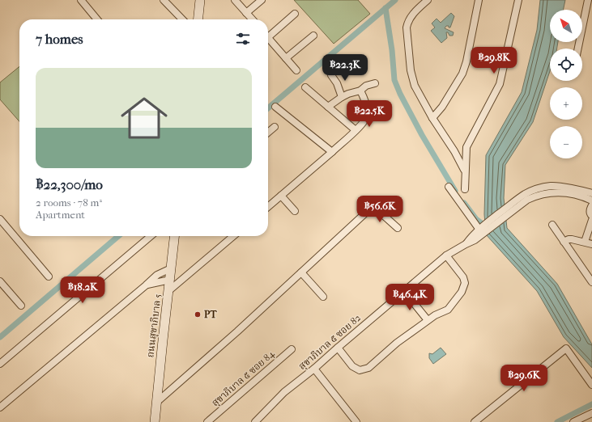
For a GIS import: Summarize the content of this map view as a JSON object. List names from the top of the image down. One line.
{"streets":{"main road":["ถนนสุขาภิบาล 5"],"street":["สุขาภิบาล ๕ ซอย 82","สุขาภิบาล ๕ ซอย 84"]},"places":["PT"],"north":"top left","page":{"map_buttons":["+","−"],"heading":"7 homes","price":["฿29.8K","฿22.3K","฿22.5K","฿56.6K","฿18.2K","฿46.4K","฿29.6K"],"list":[{"name":"฿22,300/mo","note":"2 rooms · 78 m² · Apartment"}]}}
